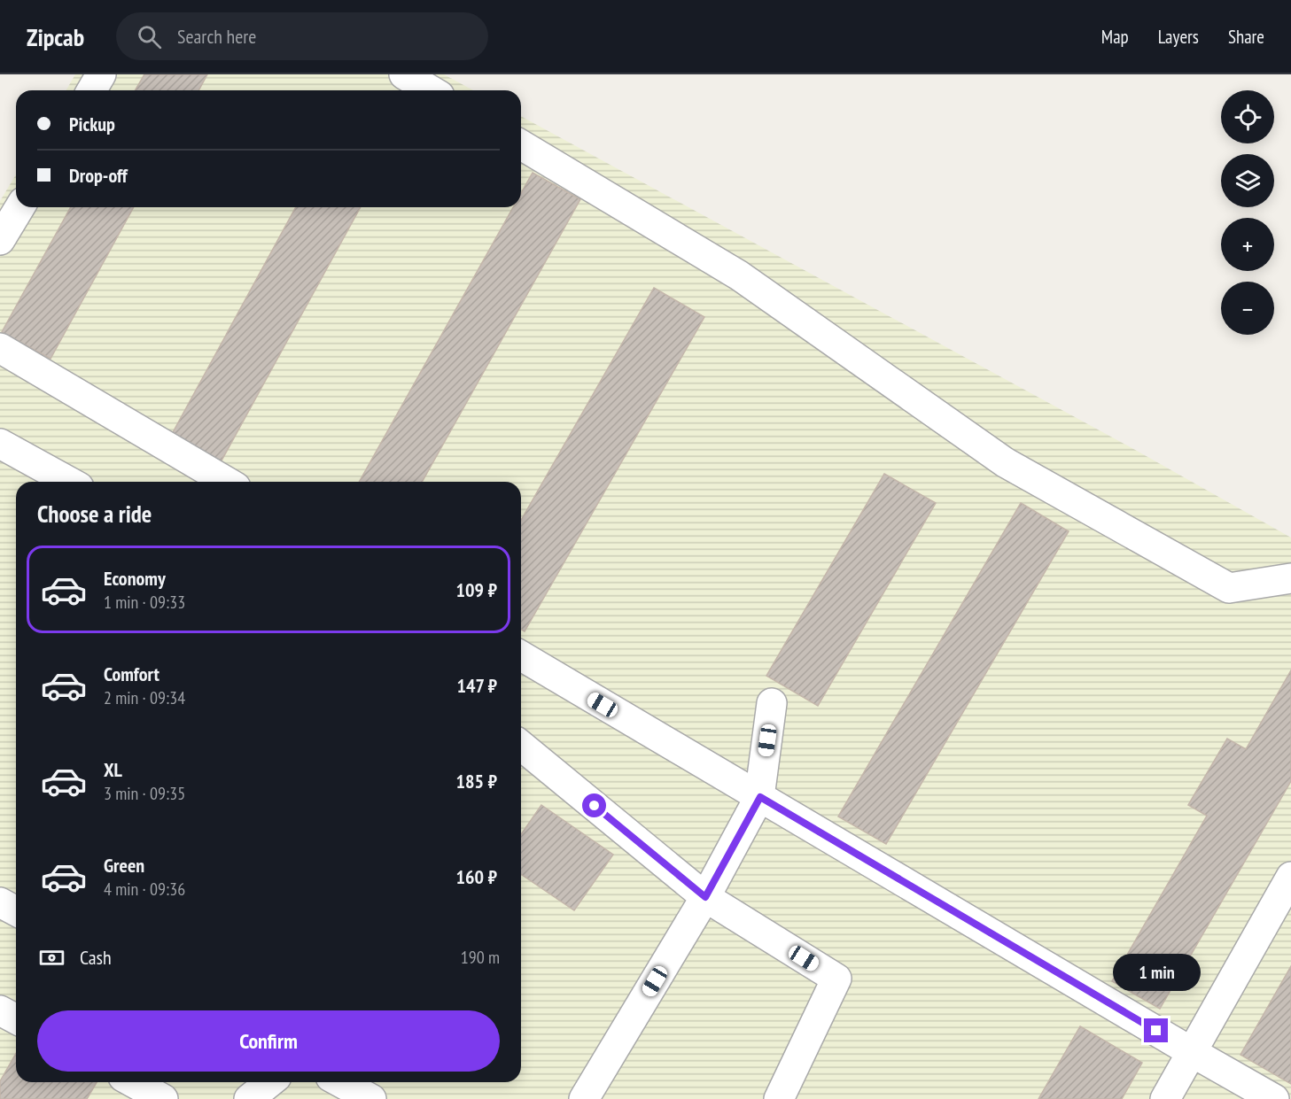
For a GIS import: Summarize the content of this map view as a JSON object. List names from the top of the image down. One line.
{"page":{"header":"Zipcab","search":"Search here","nav":["Map","Layers","Share"],"map_buttons":["+","−"],"banner":["Pickup","Drop-off"],"heading":"Choose a ride","list":[{"name":"Economy","note":"1 min · 09:33","value":"109 ₽"},{"name":"Comfort","note":"2 min · 09:34","value":"147 ₽"},{"name":"XL","note":"3 min · 09:35","value":"185 ₽"},{"name":"Green","note":"4 min · 09:36","value":"160 ₽"}],"pay":["Cash","190 m"],"bubble":"1 min","buttons":"Confirm"}}
